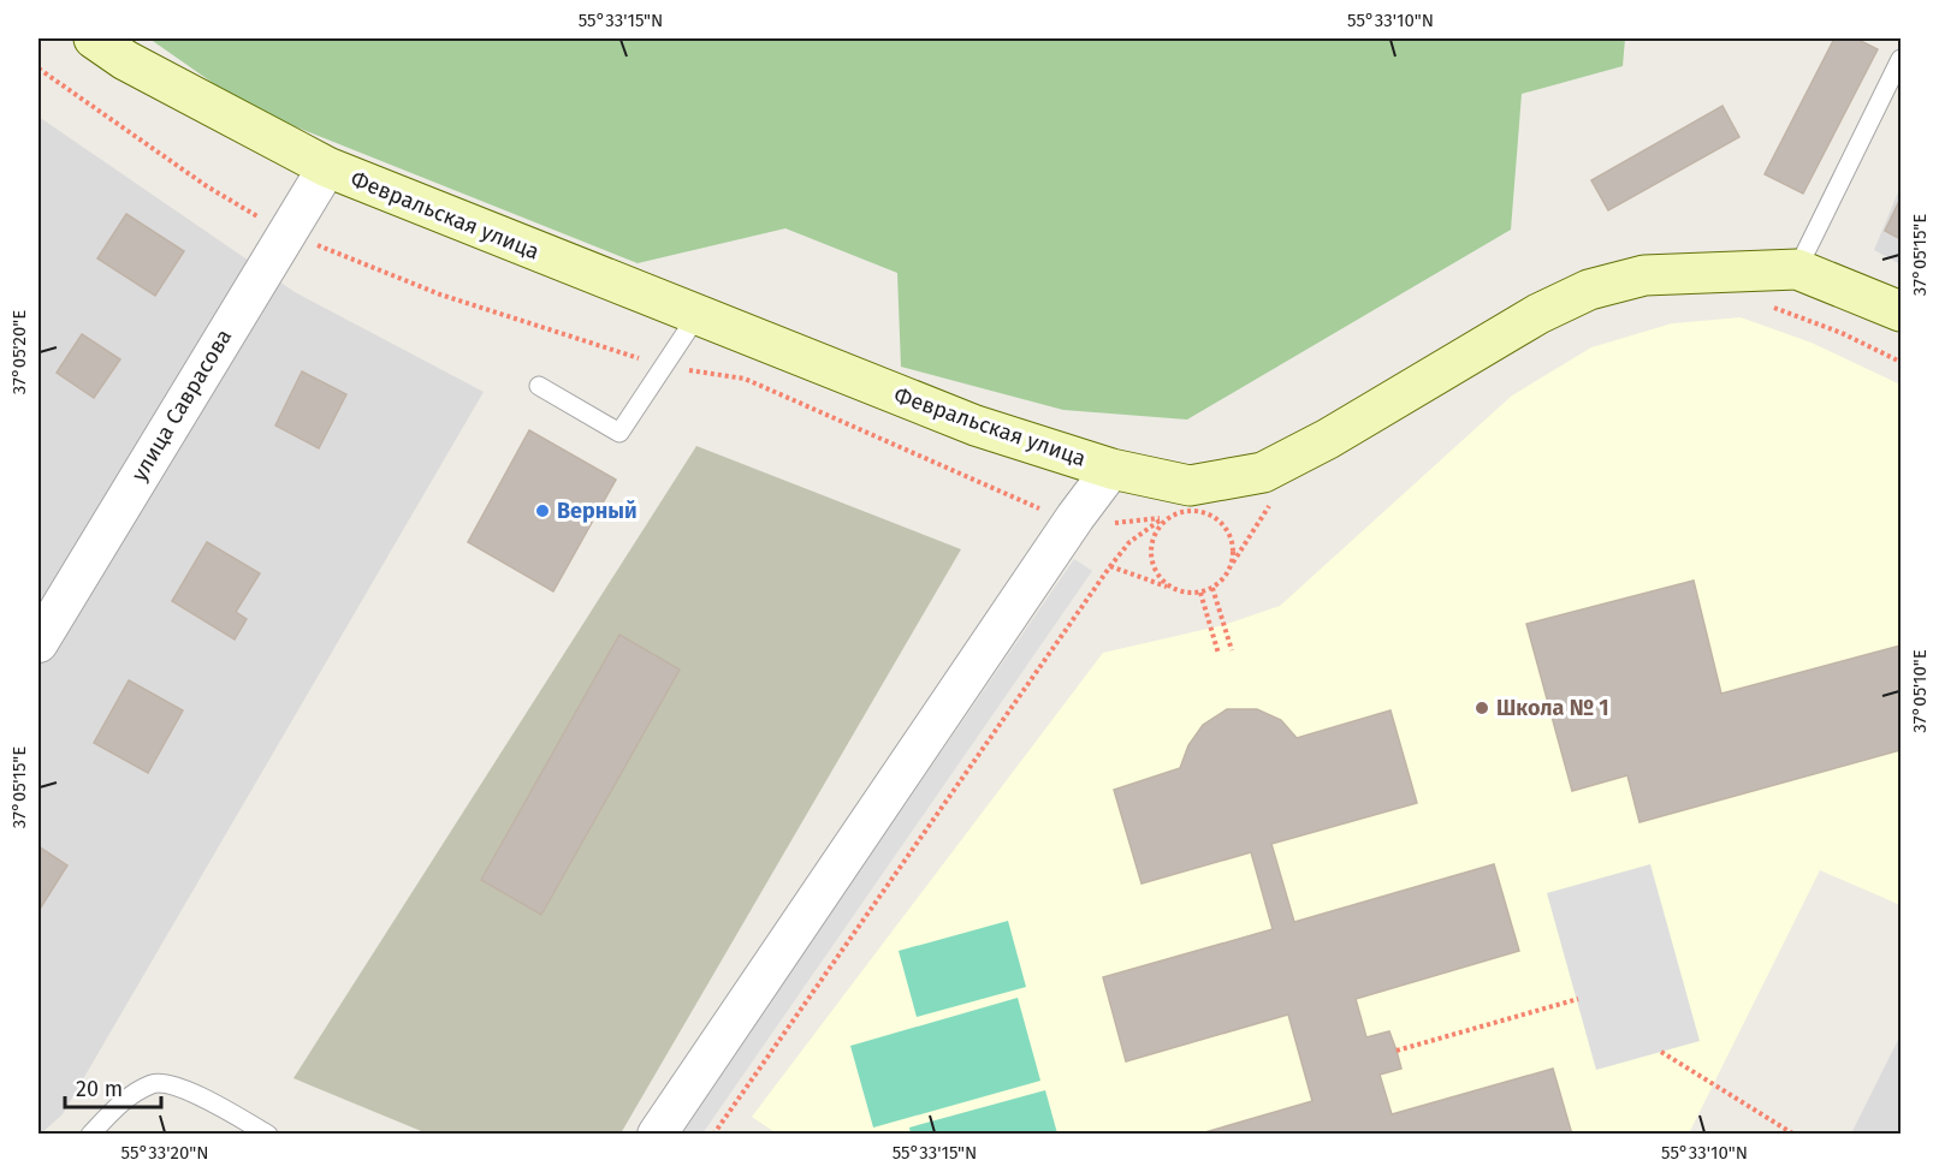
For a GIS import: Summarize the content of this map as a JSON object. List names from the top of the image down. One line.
{"streets":{"main road":["Февральская улица"],"street":["улица Саврасова"]},"crossings":[["Февральская улица","улица Саврасова"]],"places":["Верный","Школа № 1"],"scale_bar":"20 m","coordinates":["55°33'15\"N","55°33'10\"N","37°05'15\"E","37°05'20\"E","37°05'10\"E","55°33'20\"N"]}
